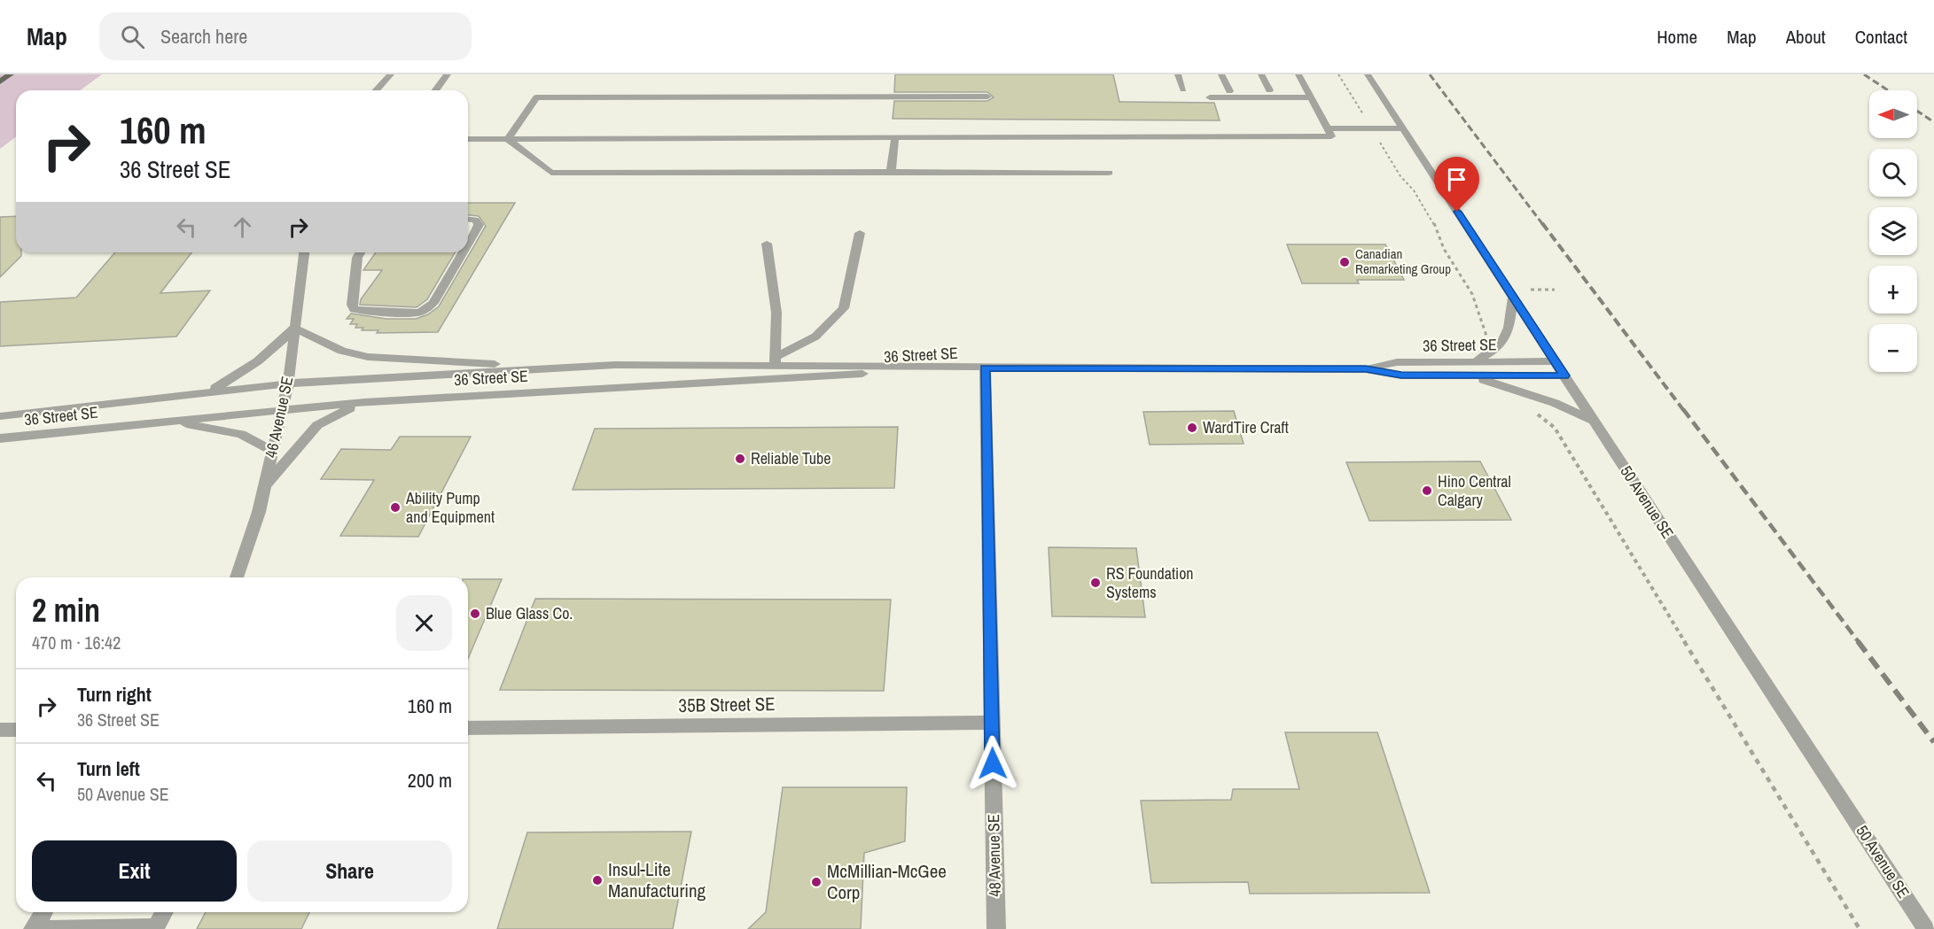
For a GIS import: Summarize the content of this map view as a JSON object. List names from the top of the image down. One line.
{"streets":{"street":["36 Street SE","46 Avenue SE","50 Avenue SE","35B Street SE","48 Avenue SE"]},"crossings":[["36 Street SE","46 Avenue SE"],["36 Street SE","50 Avenue SE"],["36 Street SE","48 Avenue SE"],["35B Street SE","48 Avenue SE"]],"places":["Canadian Remarketing Group","WardTire Craft","Reliable Tube","Hino Central Calgary","Ability Pump and Equipment","RS Foundation Systems","Blue Glass Co.","Insul-Lite Manufacturing","McMillian-McGee Corp"],"north":"left","page":{"header":"Map","search":"Search here","nav":["Home","Map","About","Contact"],"map_buttons":["+","−"],"turn":["160 m","36 Street SE"],"heading":["2 min","470 m · 16:42"],"list":[{"name":"Turn right","note":"36 Street SE","value":"160 m"},{"name":"Turn left","note":"50 Avenue SE","value":"200 m"}],"buttons":["Exit","Share"]}}
